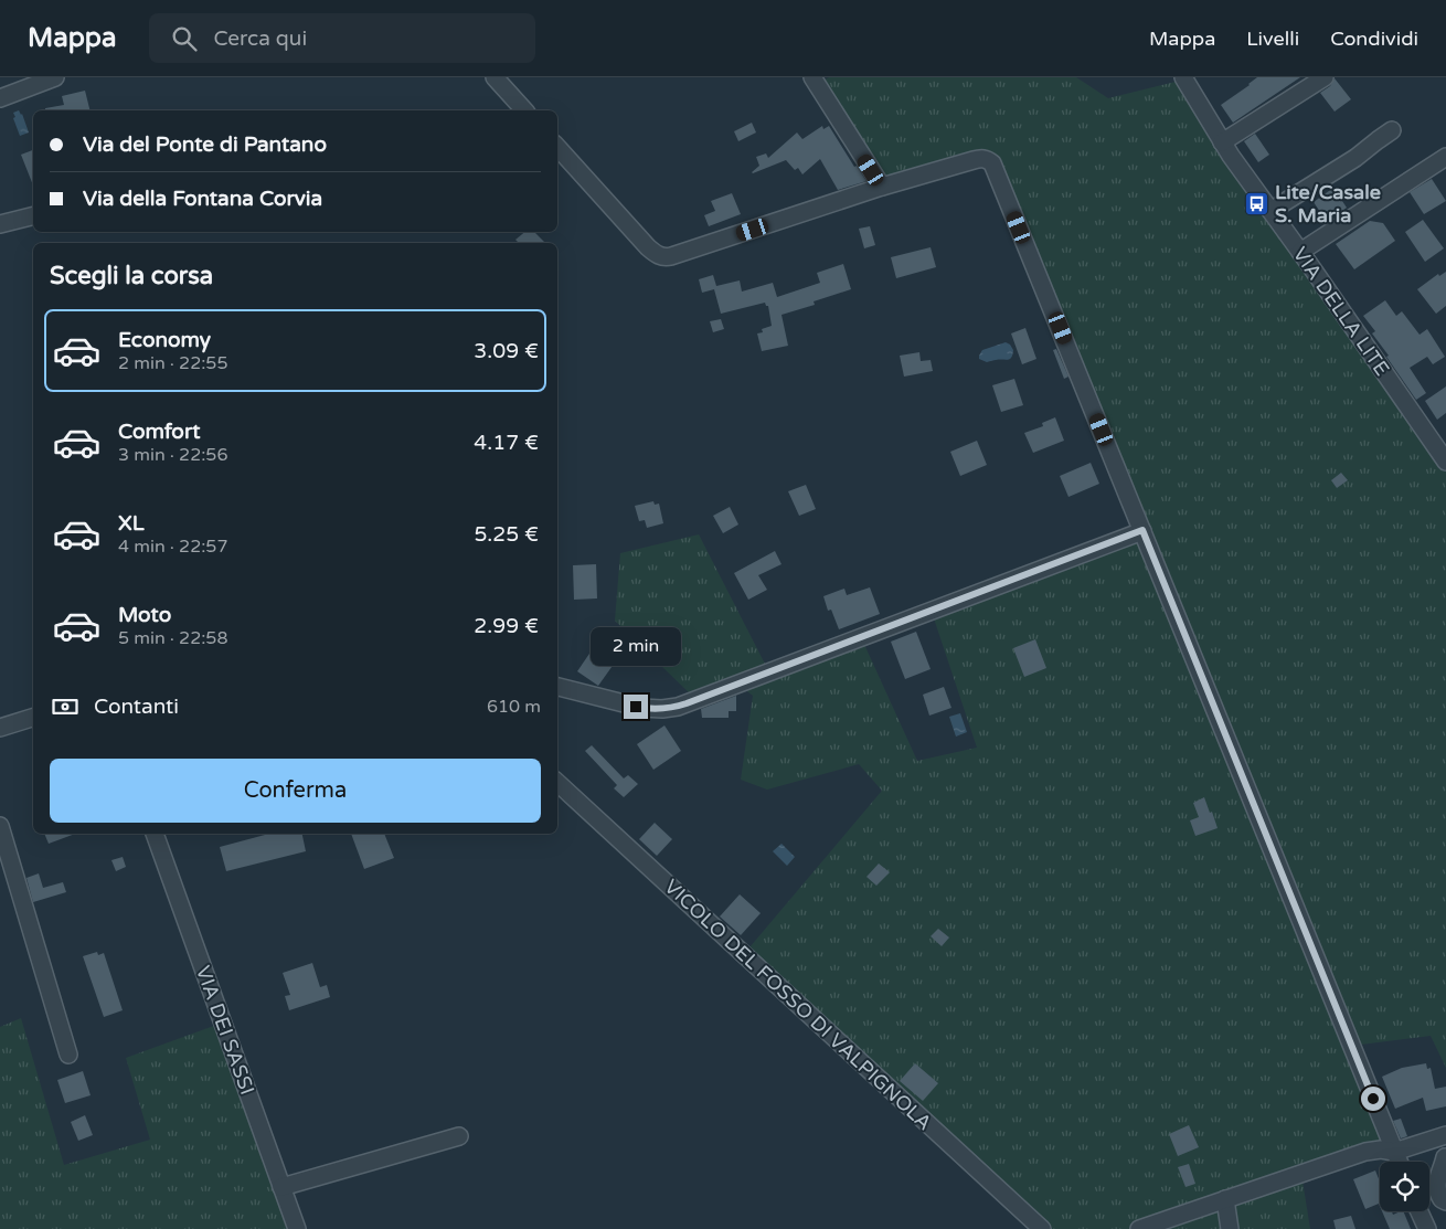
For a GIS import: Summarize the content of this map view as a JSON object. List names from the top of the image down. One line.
{"streets":{"street":["VIA DELLA LITE","VICOLO DEL FOSSO DI VALPIGNOLA","VIA DEI SASSI"]},"places":{"bus stop":["Lite/Casale S. Maria"]},"page":{"header":"Mappa","search":"Cerca qui","nav":["Mappa","Livelli","Condividi"],"banner":["Via del Ponte di Pantano","Via della Fontana Corvia"],"heading":"Scegli la corsa","list":[{"name":"Economy","note":"2 min · 22:55","value":"3.09 €"},{"name":"Comfort","note":"3 min · 22:56","value":"4.17 €"},{"name":"XL","note":"4 min · 22:57","value":"5.25 €"},{"name":"Moto","note":"5 min · 22:58","value":"2.99 €"}],"bubble":"2 min","pay":["Contanti","610 m"],"buttons":"Conferma"}}
